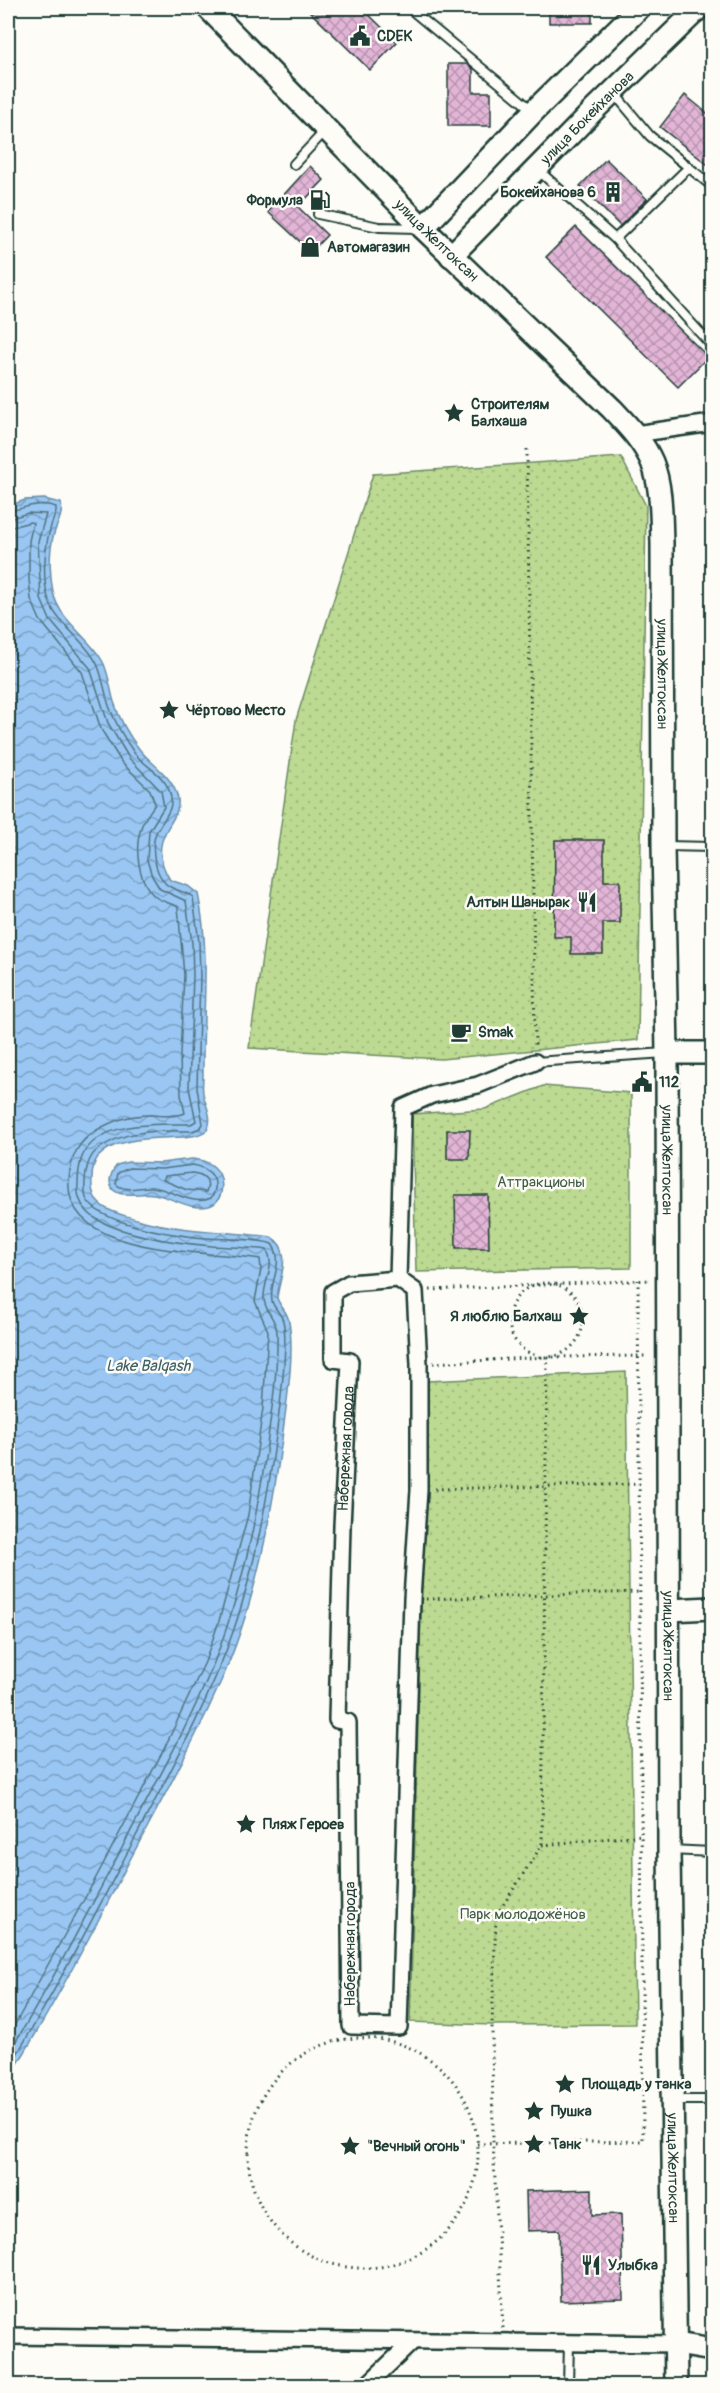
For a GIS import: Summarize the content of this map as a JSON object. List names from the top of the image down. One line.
{"streets":{"street":["улица Бокейханова","улица Желтоксан","Набережная города"]},"crossings":[["улица Бокейханова","улица Желтоксан"]],"water":["Lake Balqash"],"parks":["Аттракционы","Парк молодожёнов"],"places":{"public building":["CDEK","112"],"building":["Бокейханова 6"],"fuel station":["Формула"],"shop":["Автомагазин"],"place":["Строителям Балхаша","Чёртово Место","Я люблю Балхаш","Пляж Героев","Площадь у танка","Пушка","Танк","\"Вечный огонь\""],"restaurant":["Алтын Шанырак","Улыбка"],"cafe":["Smak"]}}
